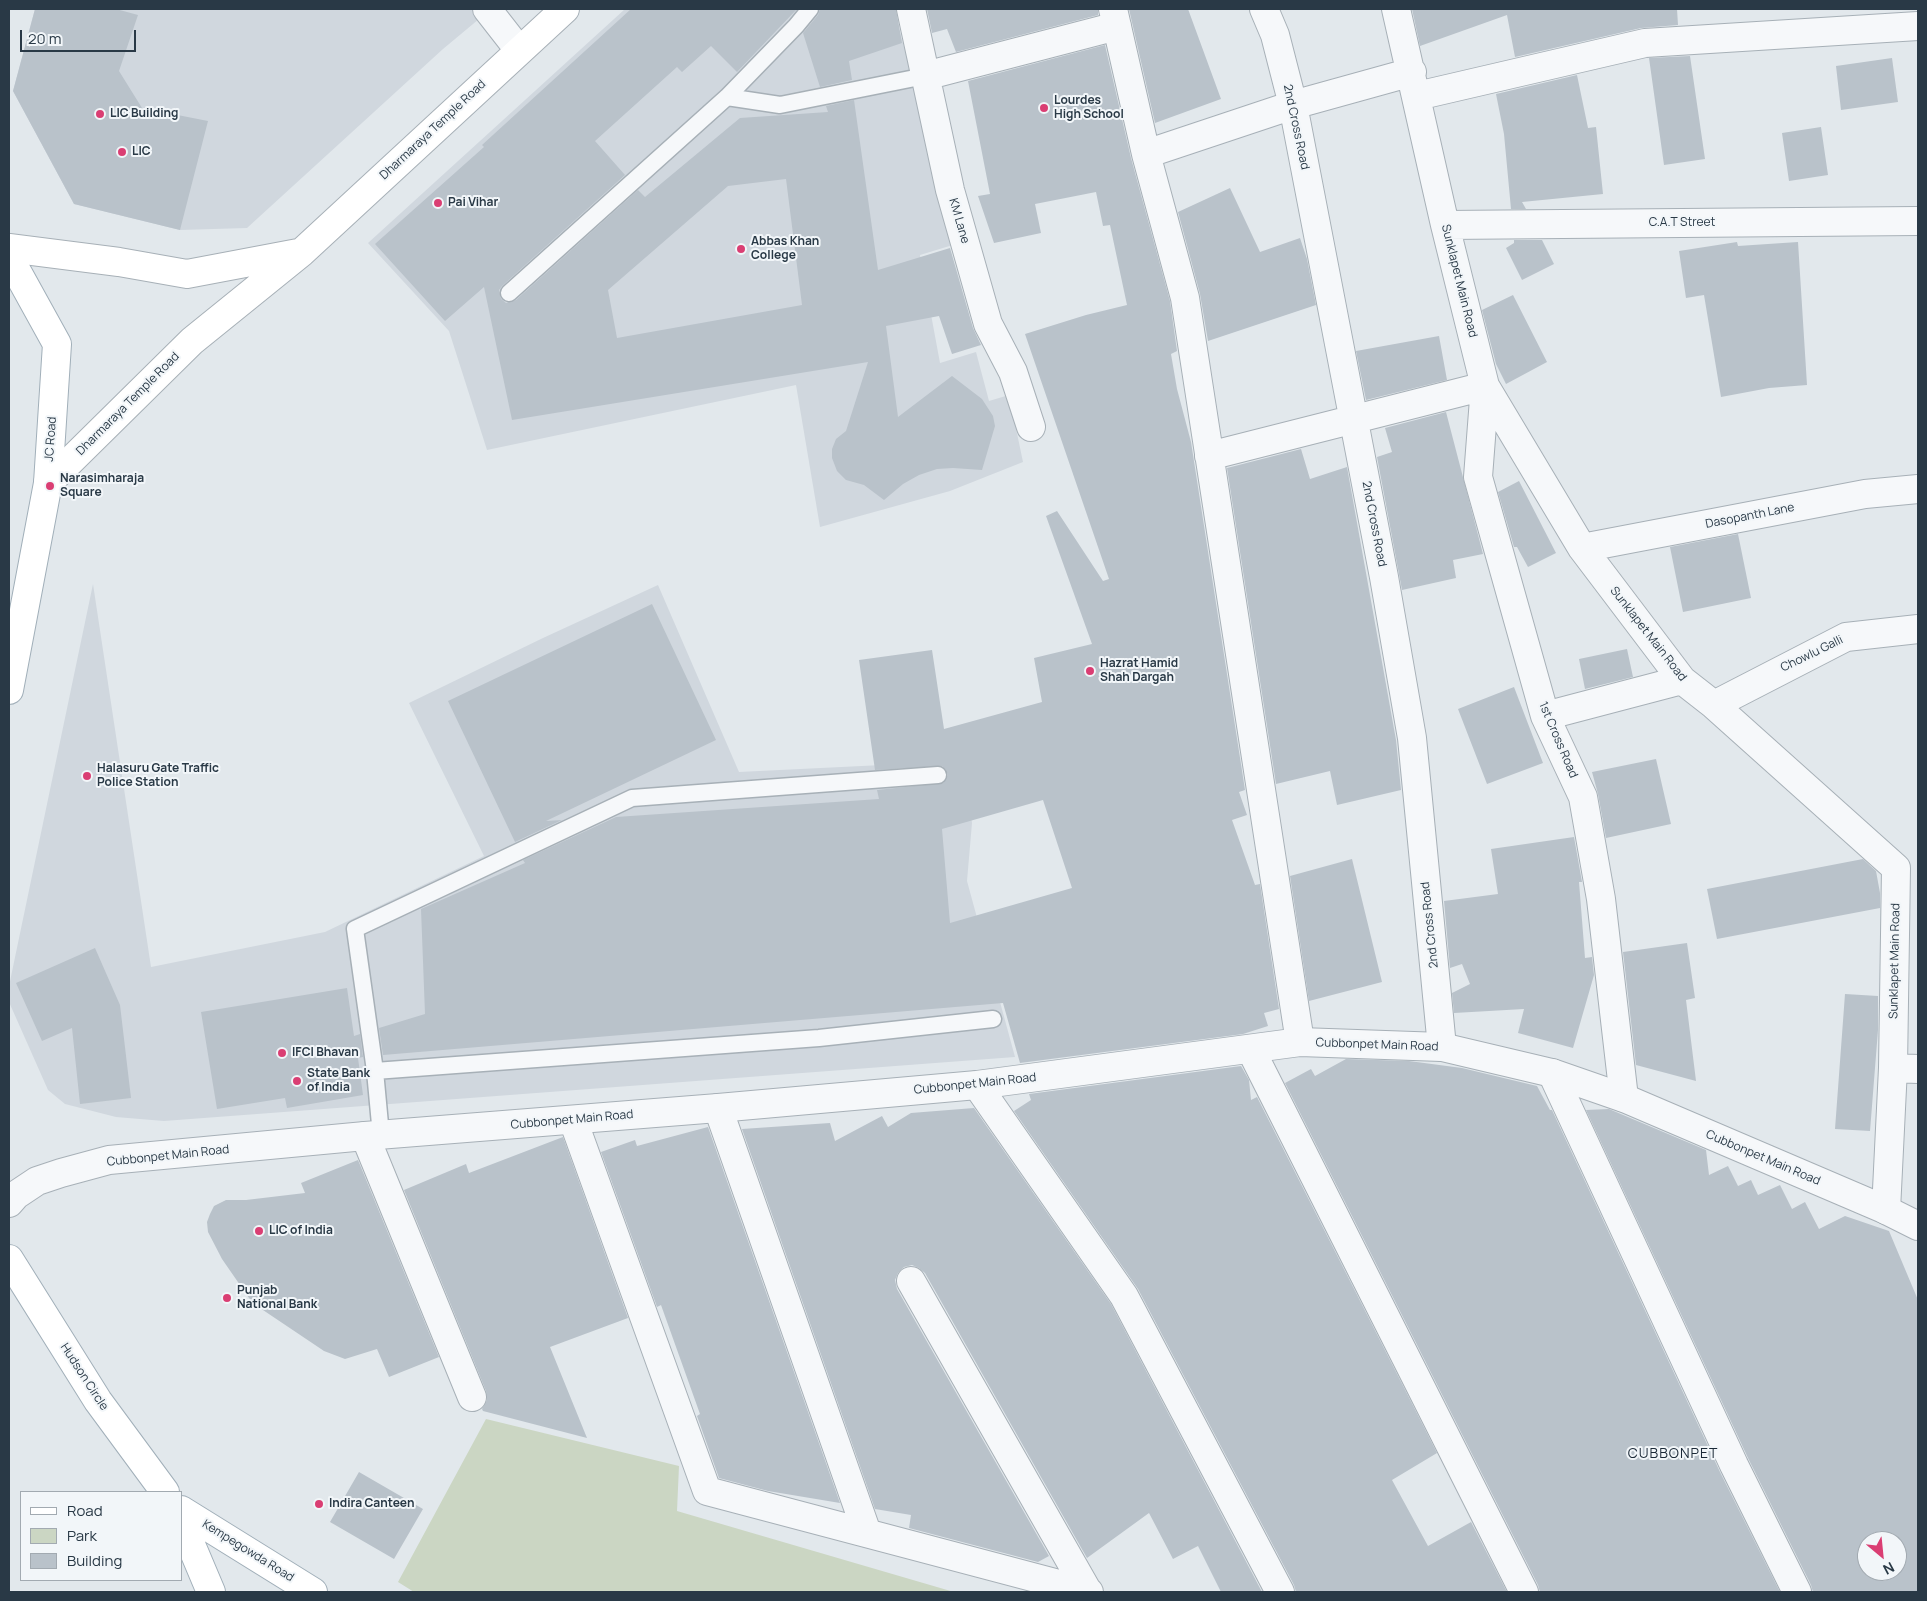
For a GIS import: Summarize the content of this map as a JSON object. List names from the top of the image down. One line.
{"streets":{"main road":["Dharmaraya Temple Road","JC Road","Hudson Circle","Kempegowda Road"],"street":["2nd Cross Road","KM Lane","C.A.T Street","Sunklapet Main Road","Dasopanth Lane","Chowlu Galli","1st Cross Road","Cubbonpet Main Road"]},"crossings":[["2nd Cross Road","Cubbonpet Main Road"],["Dharmaraya Temple Road","JC Road"],["C.A.T Street","Sunklapet Main Road"],["Sunklapet Main Road","Dasopanth Lane"],["Sunklapet Main Road","Chowlu Galli"],["Sunklapet Main Road","1st Cross Road"],["Sunklapet Main Road","Cubbonpet Main Road"],["1st Cross Road","Cubbonpet Main Road"]],"districts":["CUBBONPET"],"places":["Lourdes High School","LIC Building","LIC","Pai Vihar","Abbas Khan College","Narasimharaja Square","Hazrat Hamid Shah Dargah","Halasuru Gate Traffic Police Station","IFCI Bhavan","State Bank of India","LIC of India","Punjab National Bank","Indira Canteen"],"legend":["Road","Park","Building"],"scale_bar":"20 m","north":"bottom right"}
